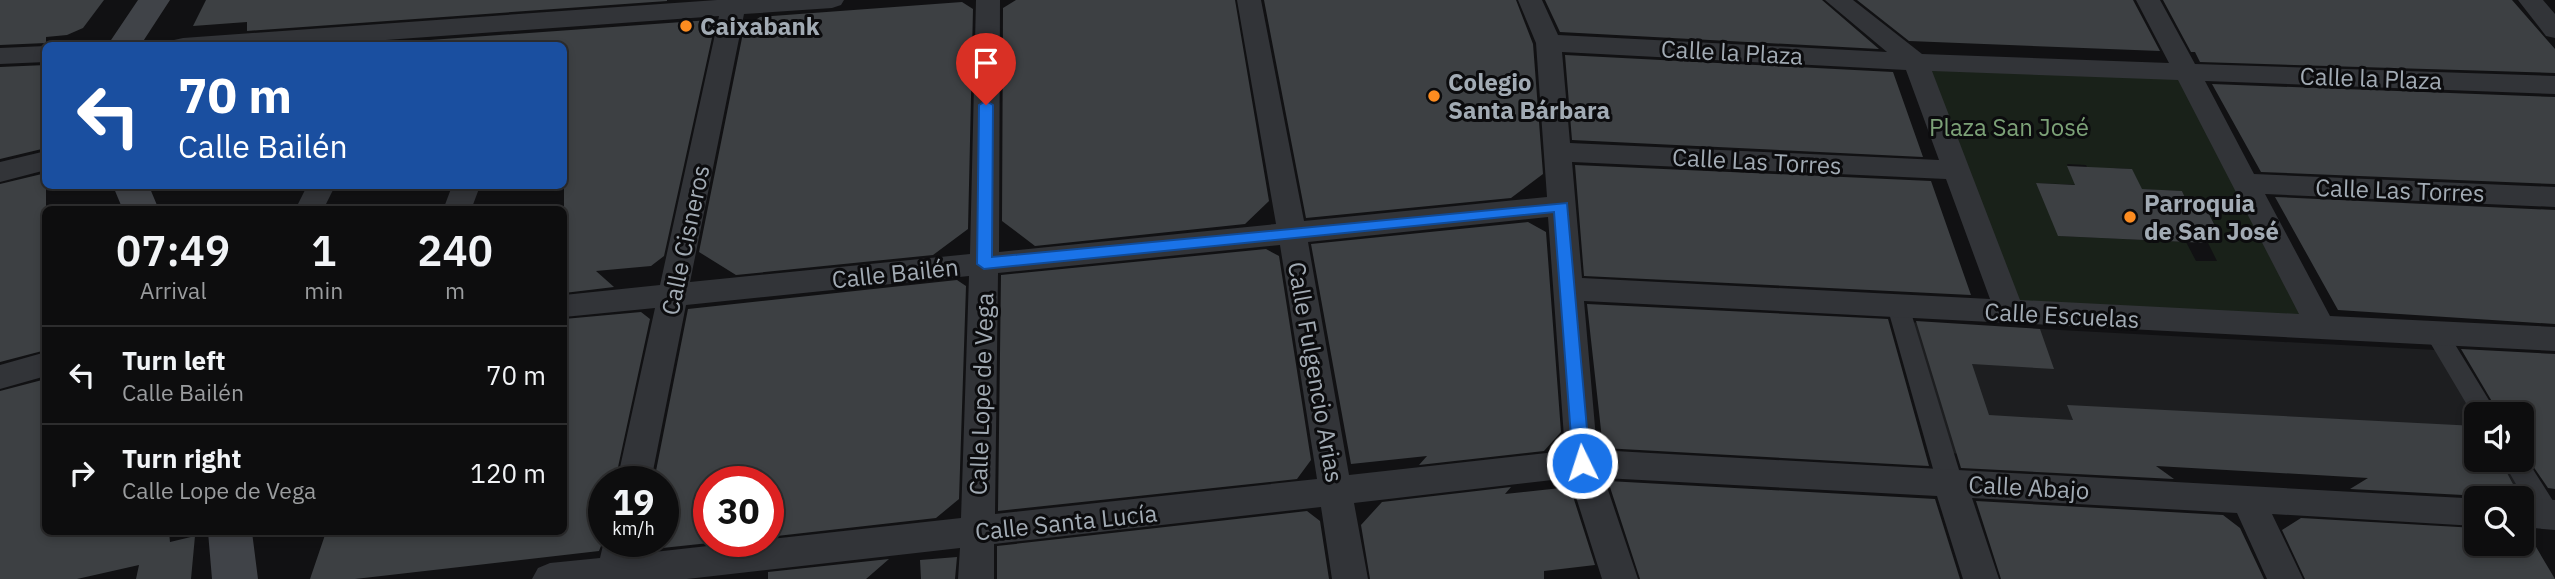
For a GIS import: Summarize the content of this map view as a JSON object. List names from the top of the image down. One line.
{"streets":{"street":["Calle la Plaza","Calle Las Torres","Calle Cisneros","Calle Bailén","Calle Escuelas","Calle Fulgencio Arias","Calle Lope de Vega","Calle Abajo","Calle Santa Lucía"]},"crossings":[["Calle Cisneros","Calle Bailén"],["Calle Bailén","Calle Fulgencio Arias"],["Calle Bailén","Calle Lope de Vega"],["Calle Fulgencio Arias","Calle Santa Lucía"],["Calle Lope de Vega","Calle Santa Lucía"],["Calle Abajo","Calle Santa Lucía"]],"parks":["Plaza San José"],"places":["Caixabank","Colegio Santa Bárbara","Parroquia de San José"],"page":{"turn":["70 m","Calle Bailén"],"eta":["07:49","Arrival","1","min","240","m"],"list":[{"name":"Turn left","note":"Calle Bailén","value":"70 m"},{"name":"Turn right","note":"Calle Lope de Vega","value":"120 m"}],"speed":"19 km/h","limit":"30"}}
